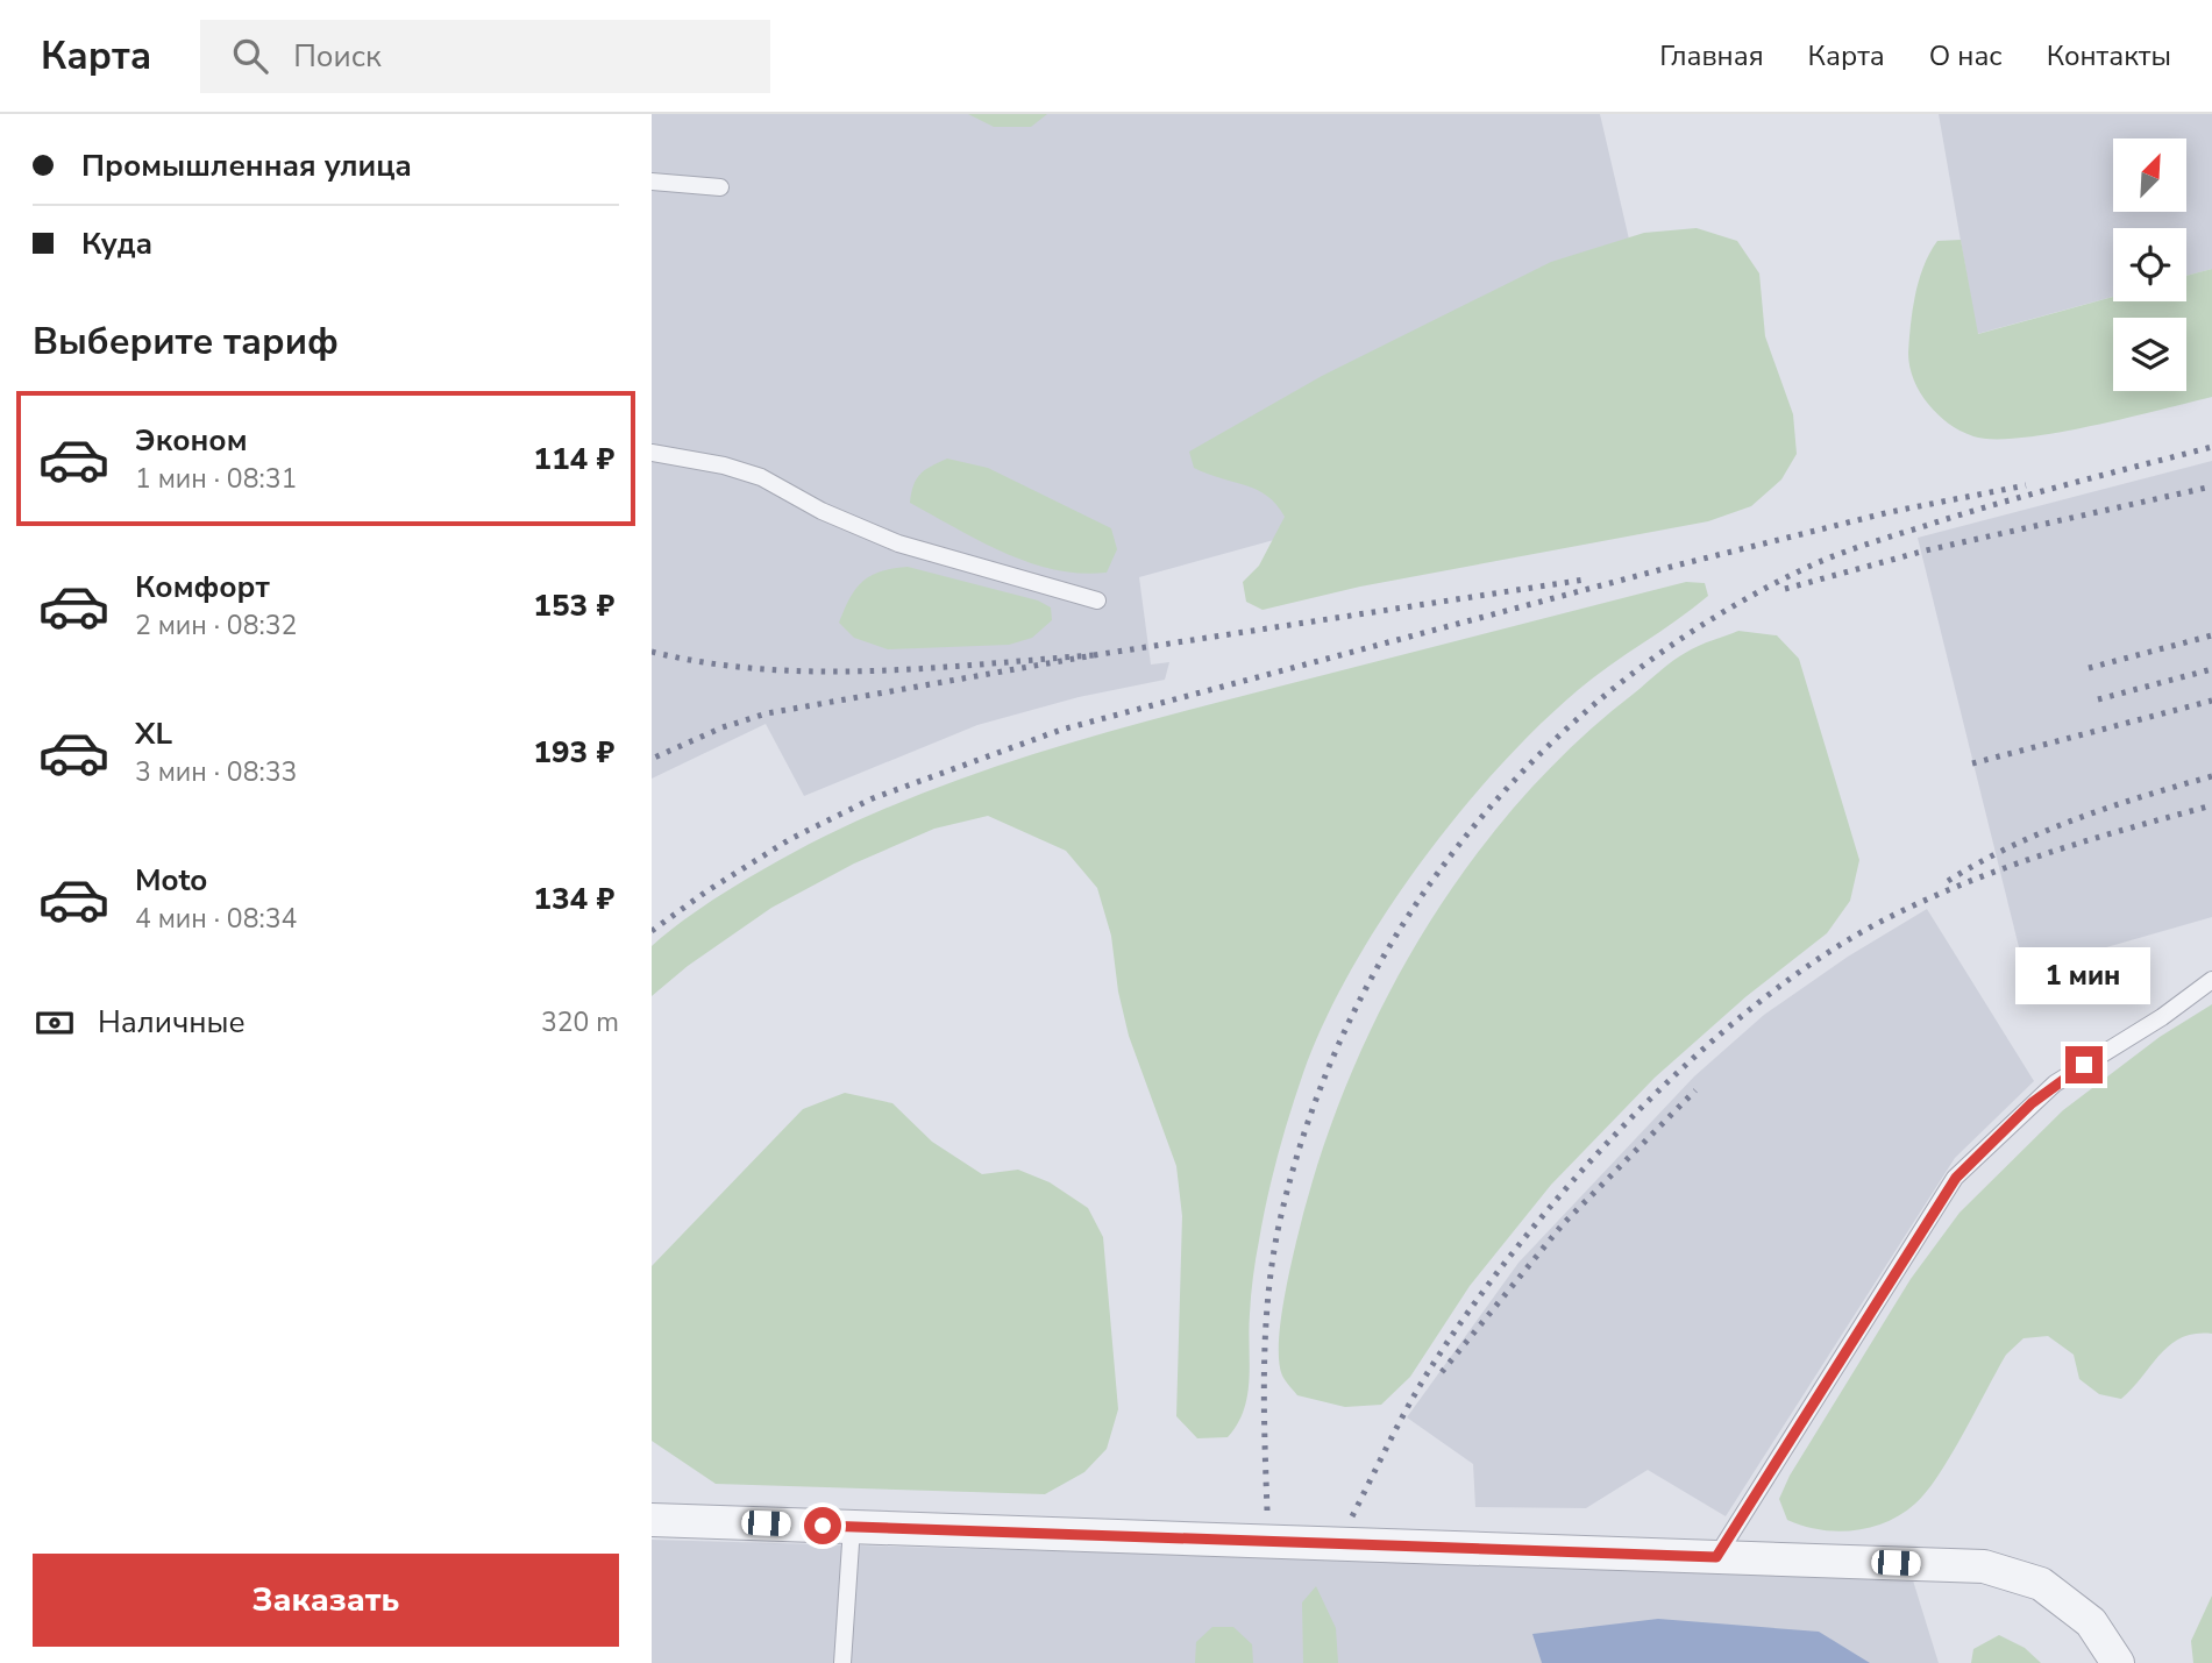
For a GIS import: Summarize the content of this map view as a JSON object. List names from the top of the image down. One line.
{"north":"top right","page":{"header":"Карта","search":"Поиск","nav":["Главная","Карта","О нас","Контакты"],"banner":["Промышленная улица","Куда"],"heading":"Выберите тариф","list":[{"name":"Эконом","note":"1 мин · 08:31","value":"114 ₽"},{"name":"Комфорт","note":"2 мин · 08:32","value":"153 ₽"},{"name":"XL","note":"3 мин · 08:33","value":"193 ₽"},{"name":"Moto","note":"4 мин · 08:34","value":"134 ₽"}],"bubble":"1 мин","pay":["Наличные","320 m"],"buttons":"Заказать"}}
